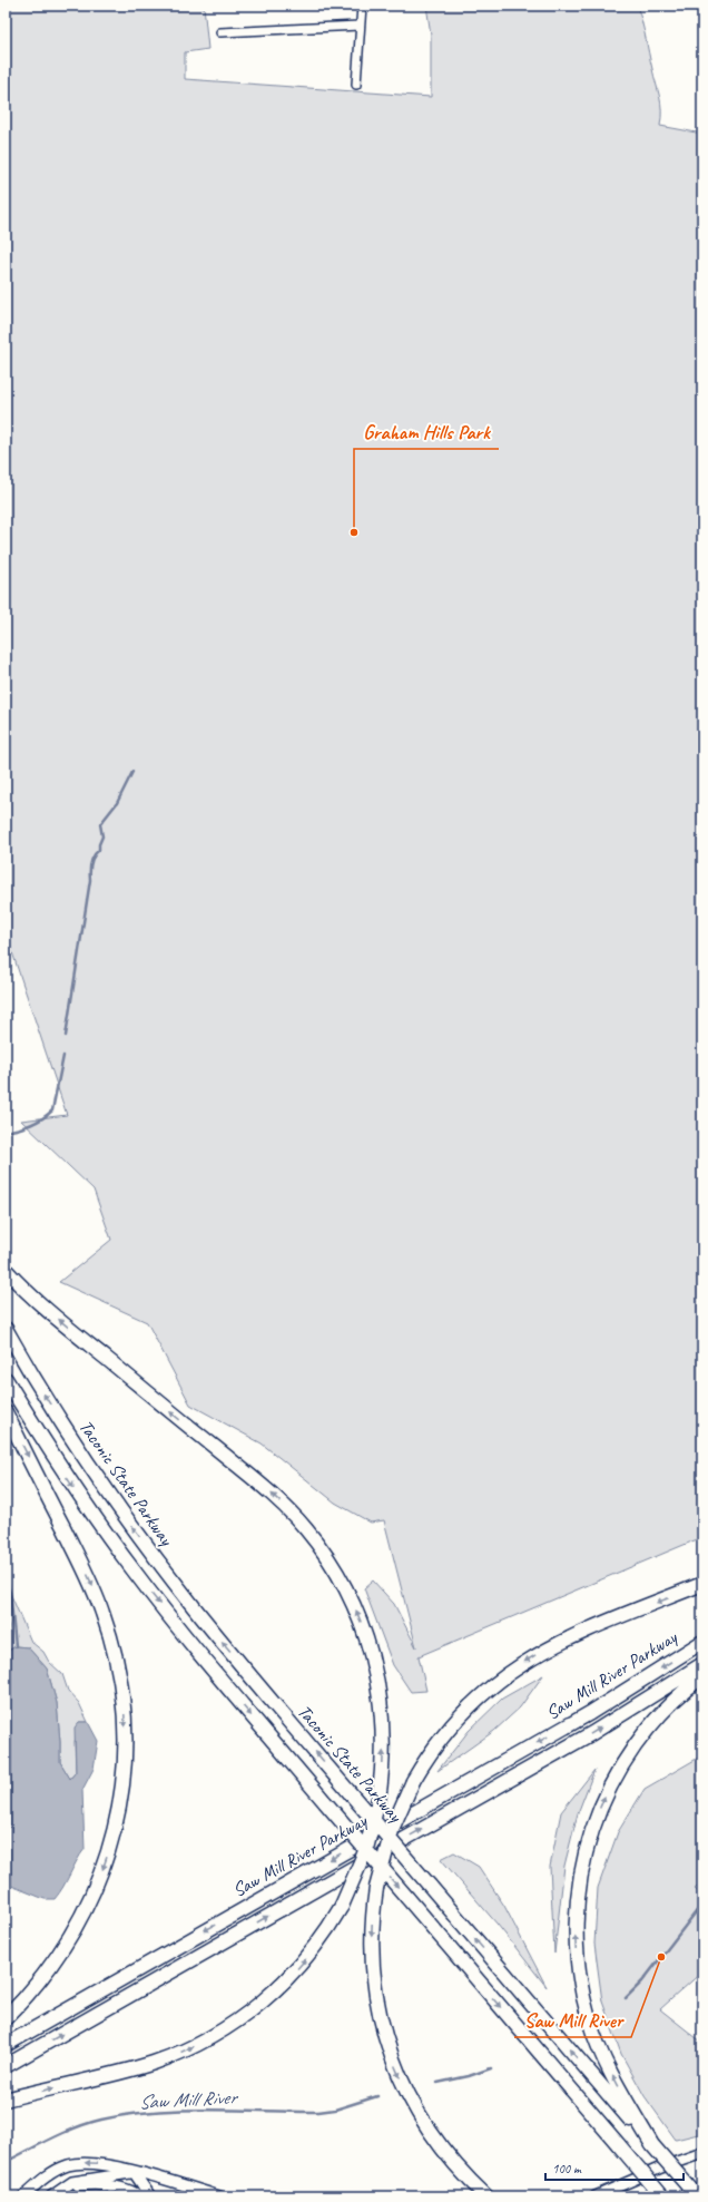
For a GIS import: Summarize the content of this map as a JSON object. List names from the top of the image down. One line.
{"streets":{"highway":["Taconic State Parkway","Saw Mill River Parkway"]},"water":["Saw Mill River"],"places":["Graham Hills Park","Saw Mill River"],"scale_bar":"100 m"}
